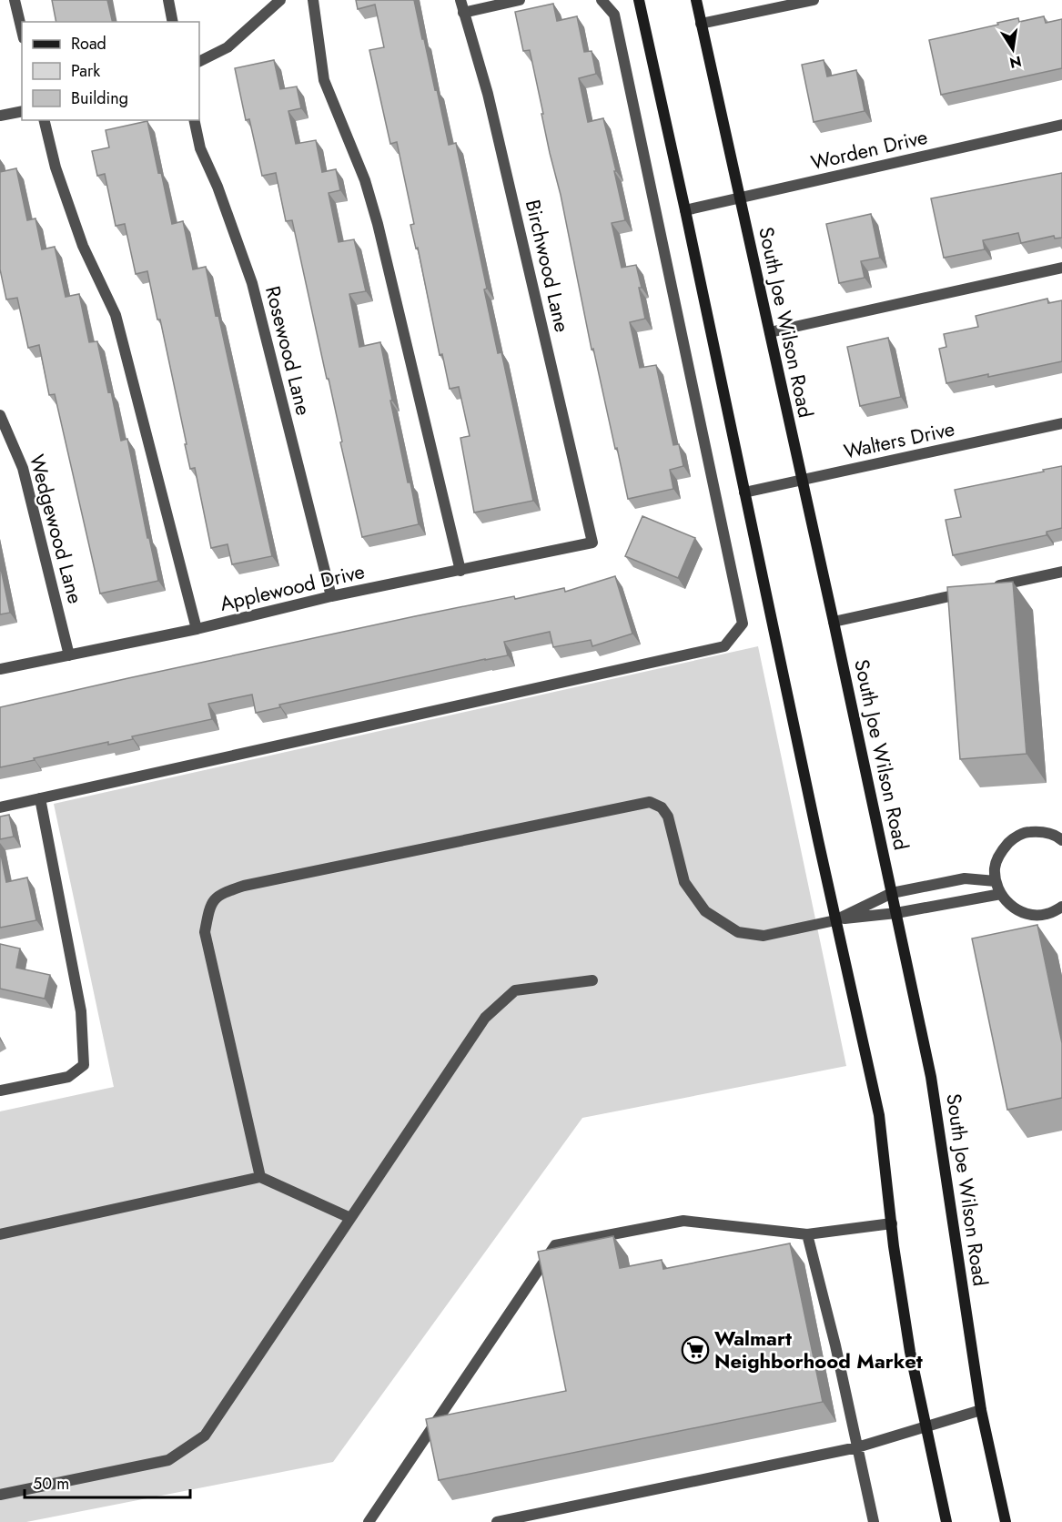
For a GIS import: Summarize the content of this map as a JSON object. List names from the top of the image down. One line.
{"streets":{"main road":["South Joe Wilson Road"],"street":["Worden Drive","Birchwood Lane","Rosewood Lane","Walters Drive","Wedgewood Lane","Applewood Drive"]},"crossings":[["Worden Drive","South Joe Wilson Road"],["Birchwood Lane","Applewood Drive"],["South Joe Wilson Road","Walters Drive"],["Rosewood Lane","Applewood Drive"],["Wedgewood Lane","Applewood Drive"]],"places":{"supermarket":["Walmart Neighborhood Market"]},"legend":["Road","Park","Building"],"scale_bar":"50 m","north":"bottom"}
